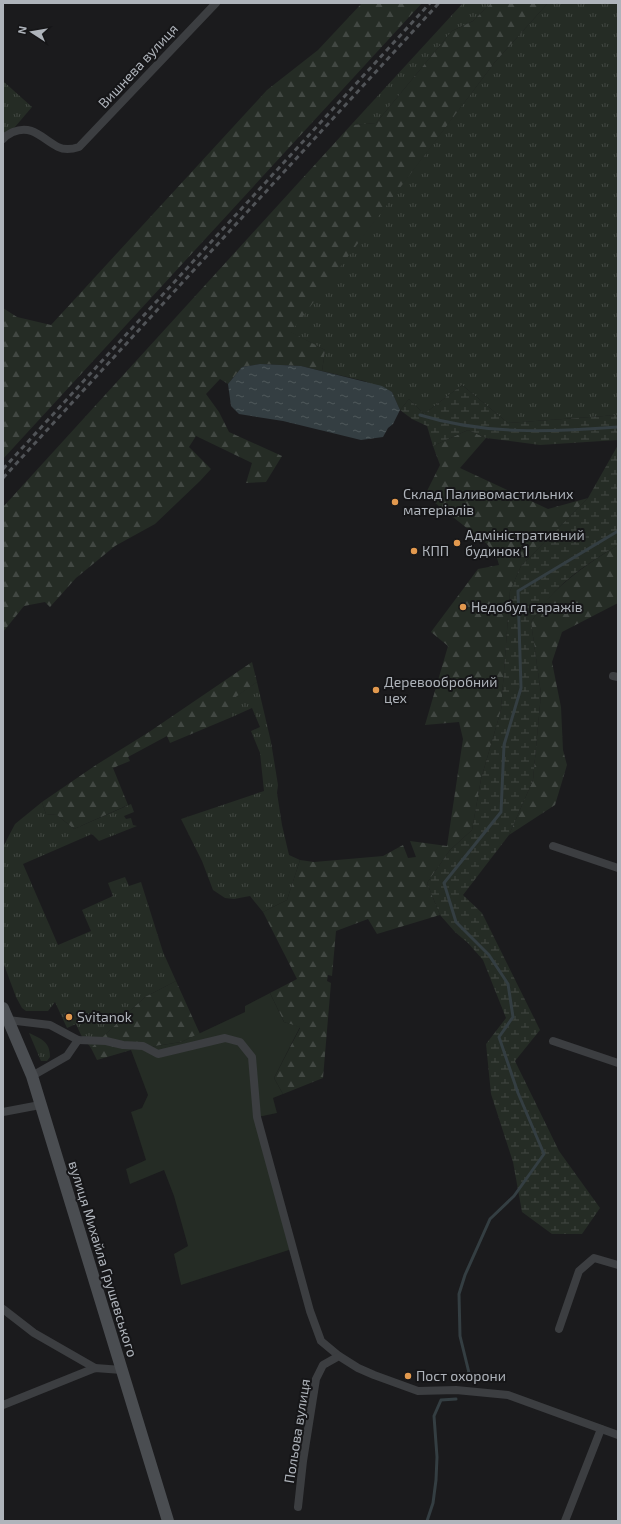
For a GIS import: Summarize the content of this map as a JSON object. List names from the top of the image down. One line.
{"streets":{"street":["Вишнева вулиця","вулиця Михайла Грушевського","Польова вулиця"]},"places":["Склад Паливомастильних матеріалів","Адміністративний будинок 1","КПП","Недобуд гаражів","Деревообробний цех","Svitanok","Пост охорони"],"north":"left"}
